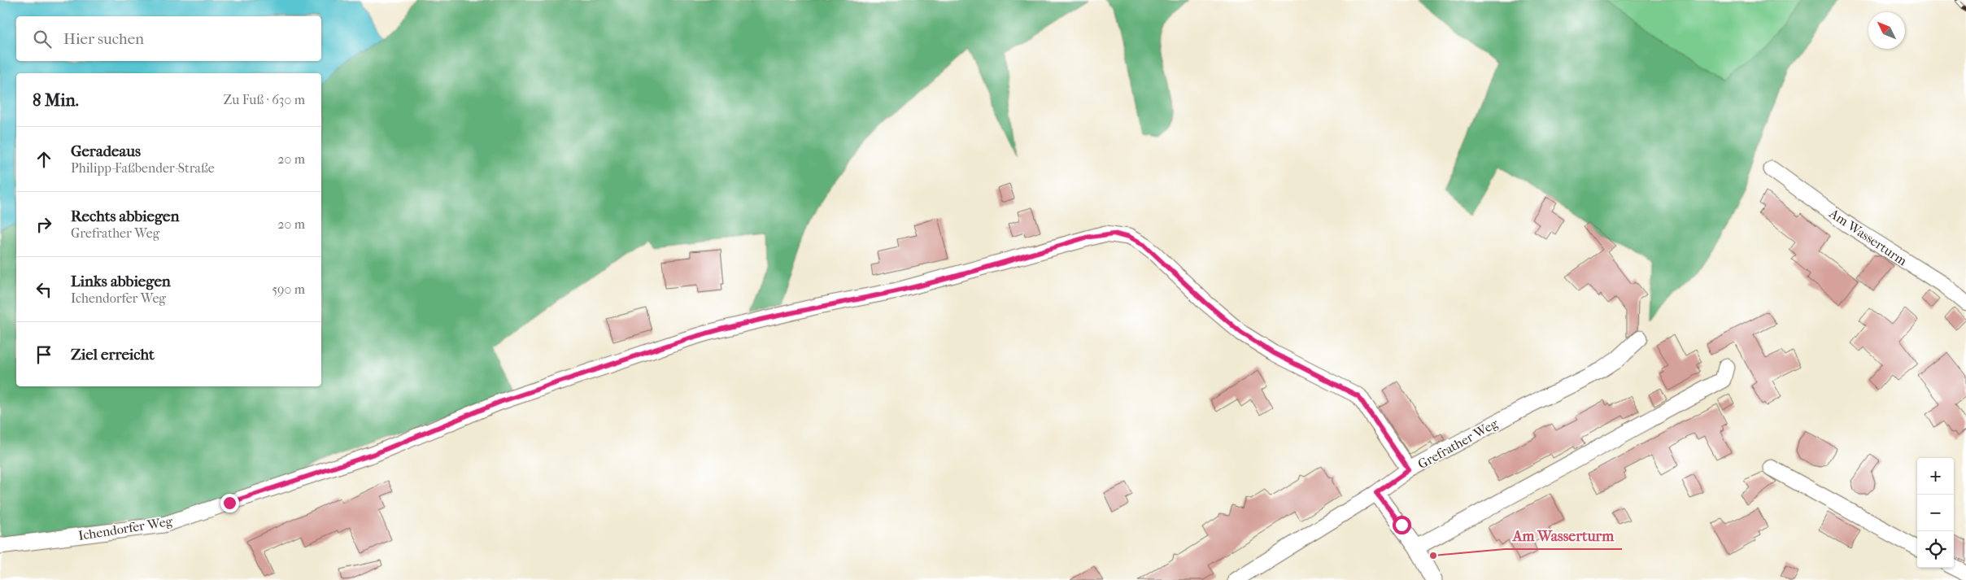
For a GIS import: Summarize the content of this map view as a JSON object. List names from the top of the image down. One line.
{"streets":{"street":["Am Wasserturm","Grefrather Weg","Ichendorfer Weg"]},"crossings":[["Grefrather Weg","Ichendorfer Weg"]],"places":["Am Wasserturm"],"north":"top left","page":{"search":"Hier suchen","heading":["8 Min.","Zu Fuß · 630 m"],"list":[["Geradeaus","Philipp-Faßbender-Straße","20 m"],["Rechts abbiegen","Grefrather Weg","20 m"],["Links abbiegen","Ichendorfer Weg","590 m"],"Ziel erreicht"],"map_buttons":["+","−"]}}
